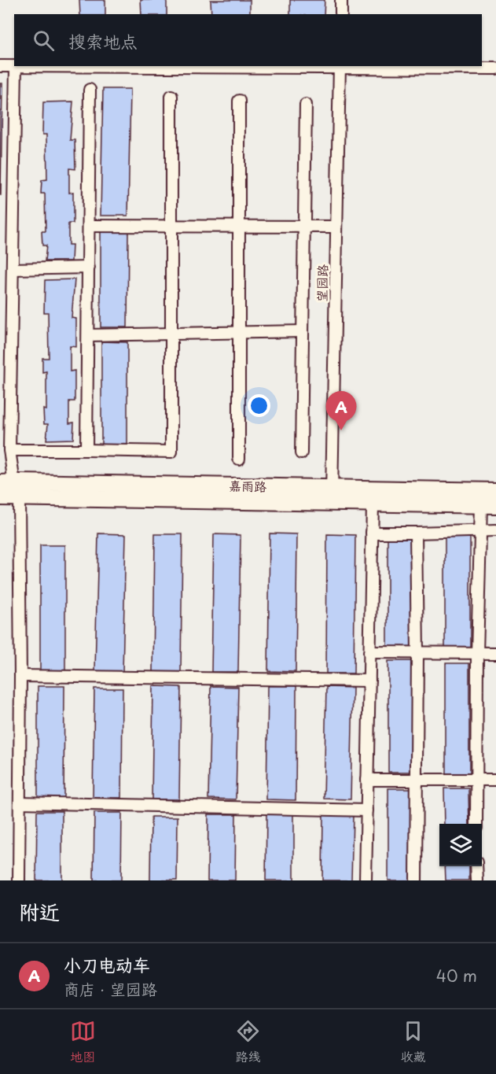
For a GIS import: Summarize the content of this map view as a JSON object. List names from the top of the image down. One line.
{"streets":{"main road":["嘉雨路"],"street":["望园路"]},"crossings":[["望园路","嘉雨路"]],"page":{"search":"搜索地点","pins":"A","heading":"附近","list":[{"mark":"A","name":"小刀电动车","note":"商店 · 望园路","value":"40 m"}],"nav":["地图","路线","收藏"]}}
